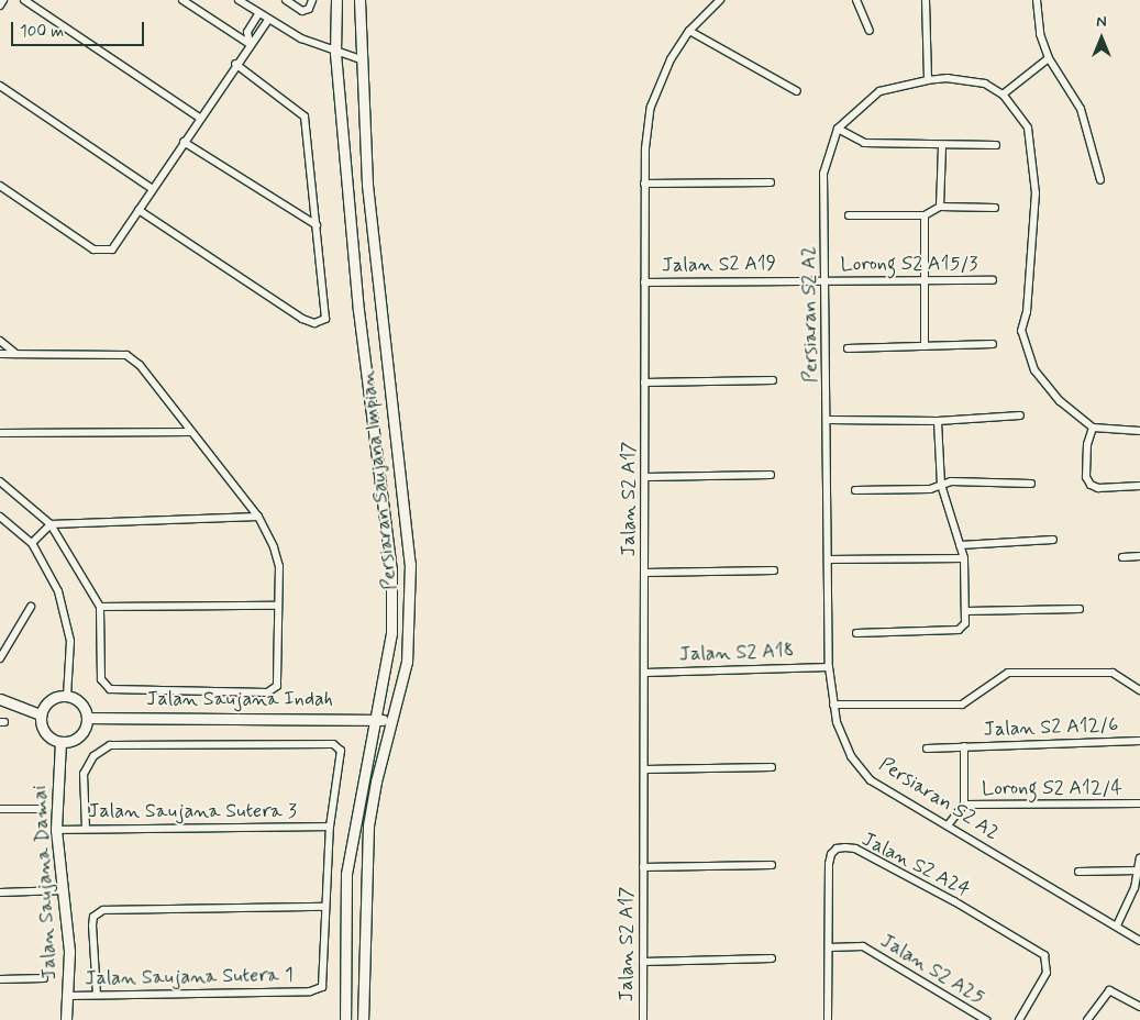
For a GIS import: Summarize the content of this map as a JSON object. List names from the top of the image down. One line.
{"streets":{"street":["Lorong S2 A15/3","Jalan S2 A19","Persiaran S2 A2","Persiaran Saujana Impian","Jalan S2 A17","Jalan S2 A18","Jalan Saujana Indah","Jalan S2 A12/6","Lorong S2 A12/4","Jalan Saujana Sutera 3","Jalan S2 A24","Jalan Saujana Damai","Jalan S2 A25","Jalan Saujana Sutera 1"]},"crossings":[["Lorong S2 A15/3","Jalan S2 A19"],["Lorong S2 A15/3","Persiaran S2 A2"],["Jalan S2 A19","Persiaran S2 A2"],["Jalan S2 A19","Jalan S2 A17"],["Persiaran S2 A2","Jalan S2 A18"],["Persiaran Saujana Impian","Jalan Saujana Indah"],["Jalan S2 A17","Jalan S2 A18"],["Jalan Saujana Indah","Jalan Saujana Damai"],["Jalan Saujana Sutera 3","Jalan Saujana Damai"],["Jalan S2 A24","Jalan S2 A25"],["Jalan Saujana Damai","Jalan Saujana Sutera 1"]],"scale_bar":"100 m","north":"top"}
